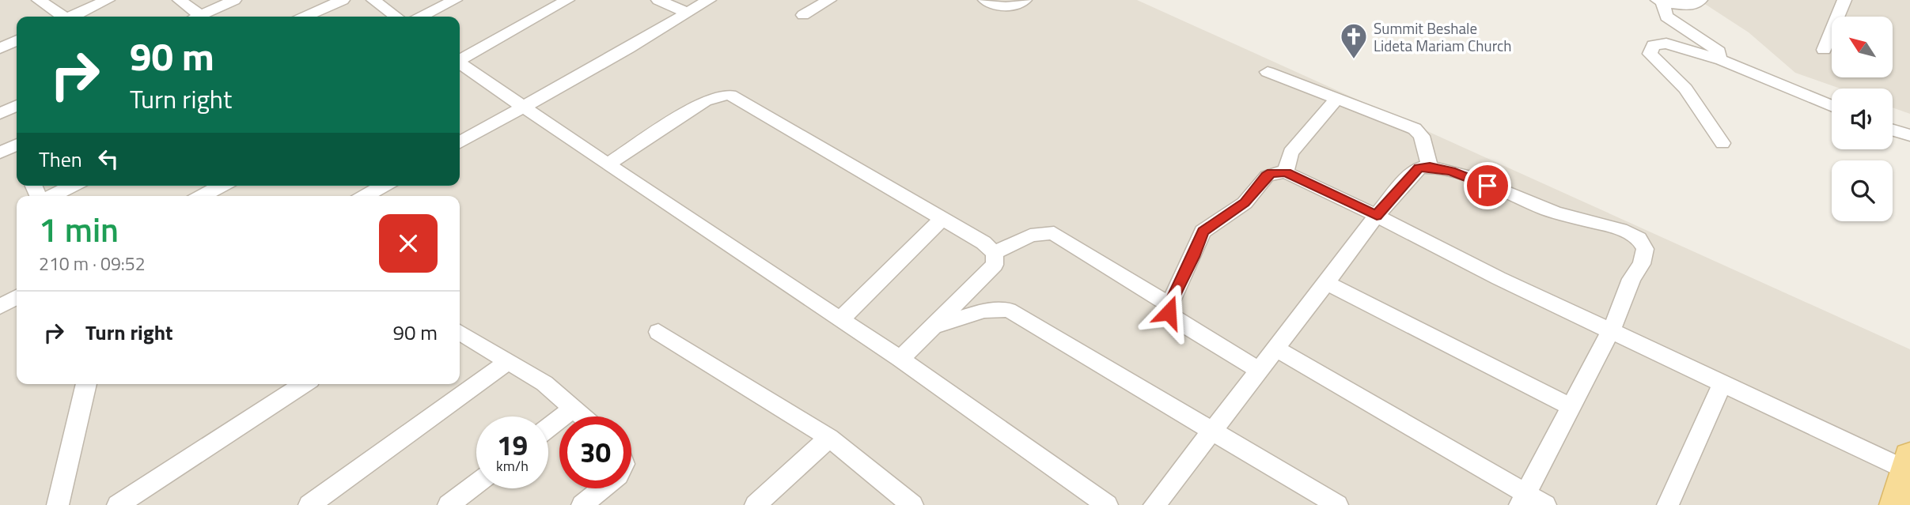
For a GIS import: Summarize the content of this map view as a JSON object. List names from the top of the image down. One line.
{"places":{"church":["Summit Beshale Lideta Mariam Church"]},"north":"top left","page":{"turn":["90 m","Turn right"],"then":"Then","heading":["1 min","210 m · 09:52"],"list":[{"name":"Turn right","value":"90 m"}],"speed":"19 km/h","limit":"30"}}
